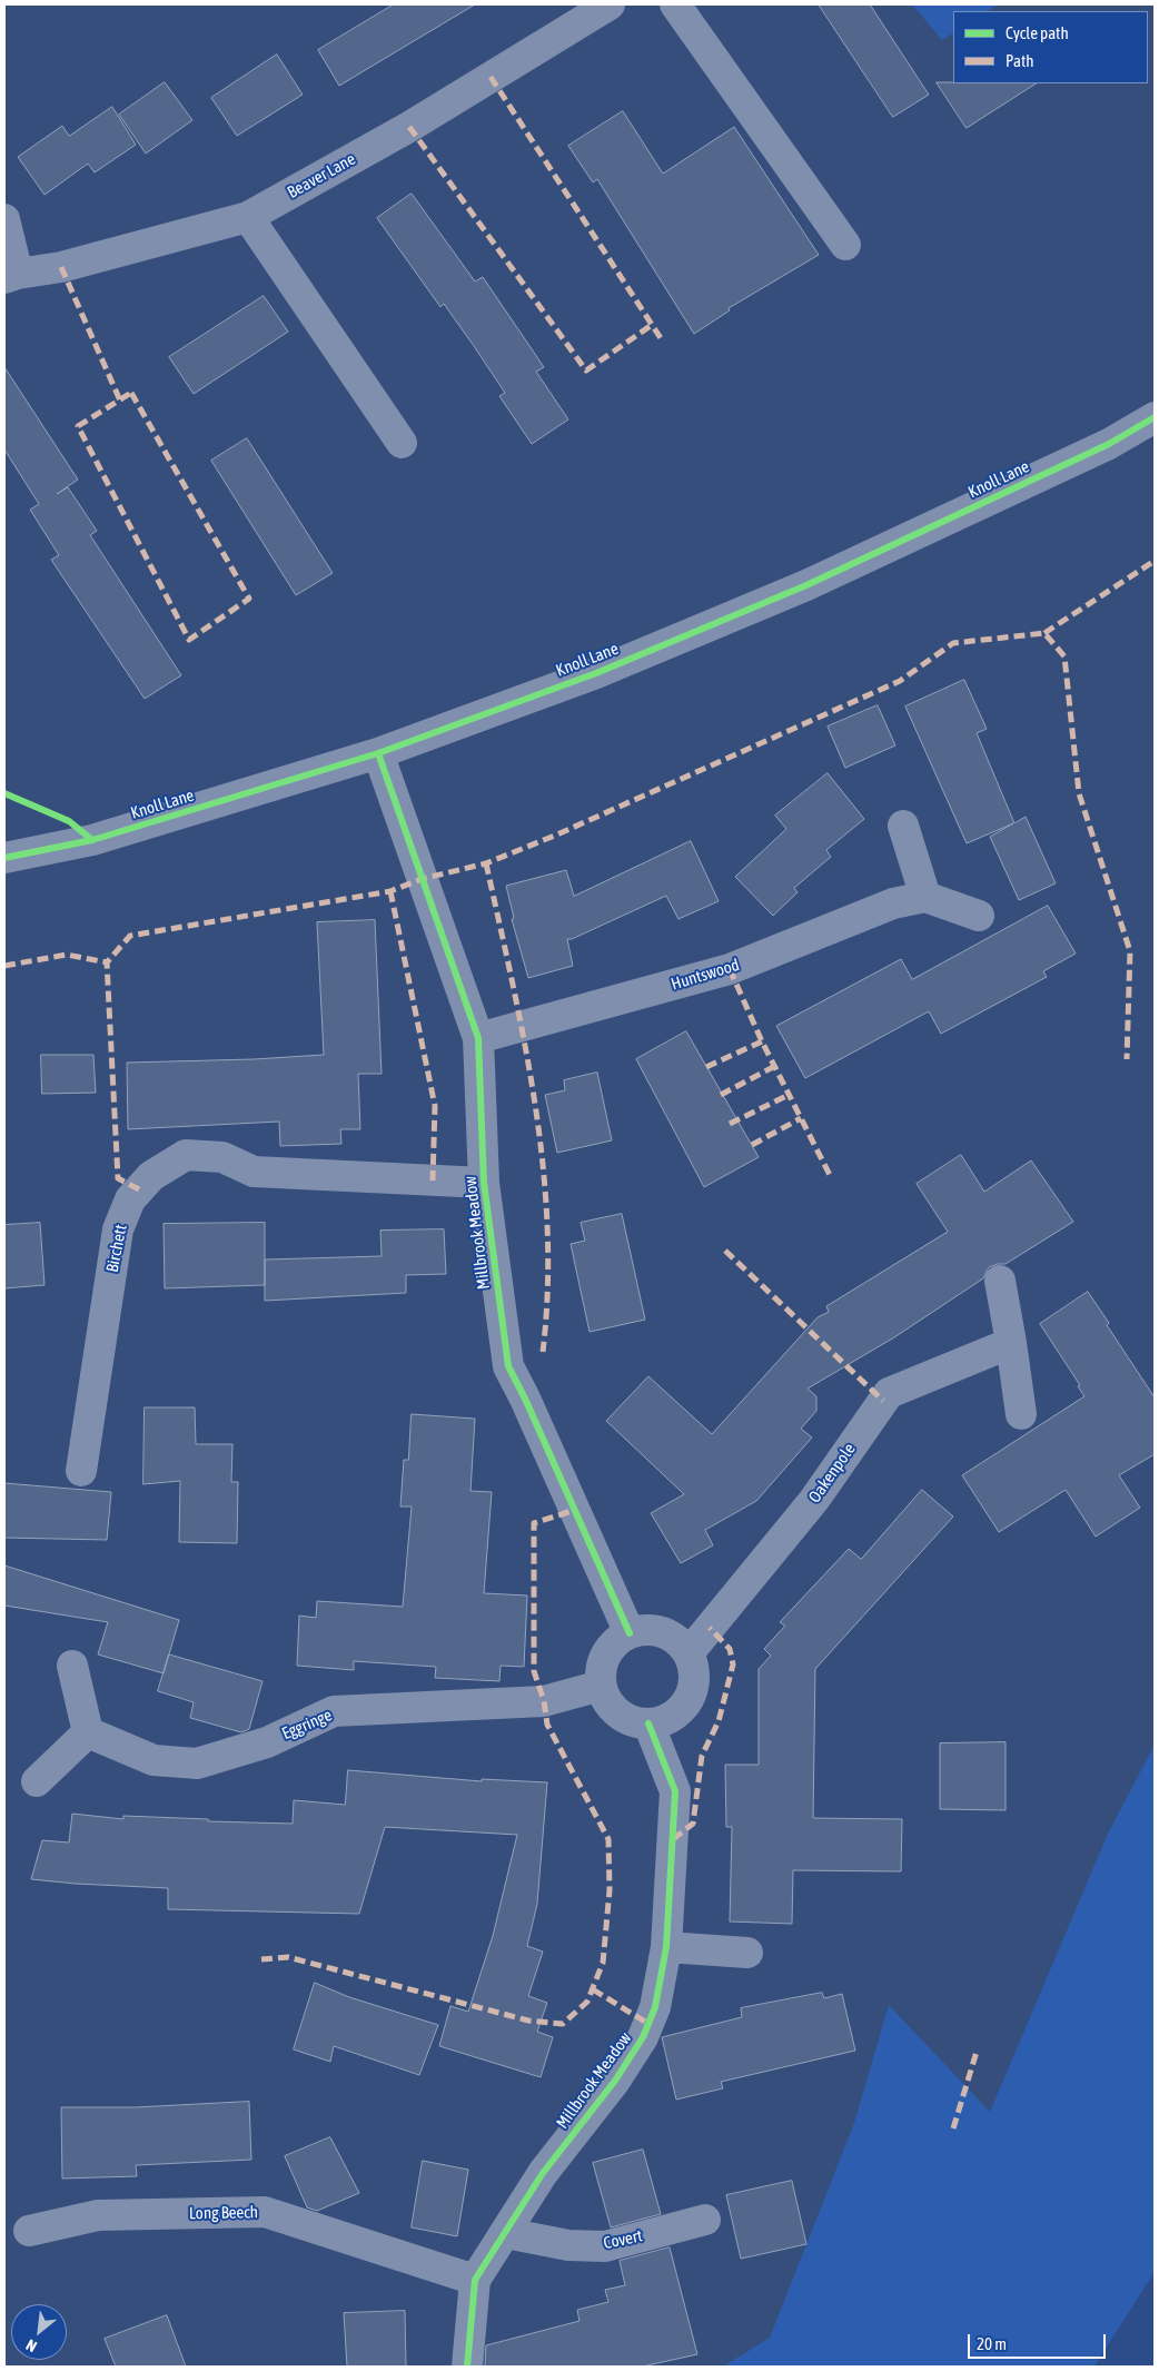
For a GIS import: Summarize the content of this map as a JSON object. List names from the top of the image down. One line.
{"streets":{"street":["Beaver Lane","Knoll Lane","Huntswood","Millbrook Meadow","Birchett","Oakenpole","Eggringe","Long Beech","Covert"]},"crossings":[["Knoll Lane","Millbrook Meadow"],["Huntswood","Millbrook Meadow"],["Millbrook Meadow","Birchett"],["Millbrook Meadow","Oakenpole"],["Millbrook Meadow","Eggringe"],["Millbrook Meadow","Long Beech"],["Millbrook Meadow","Covert"],["Oakenpole","Eggringe"]],"legend":["Cycle path","Path"],"scale_bar":"20 m","north":"bottom left"}
